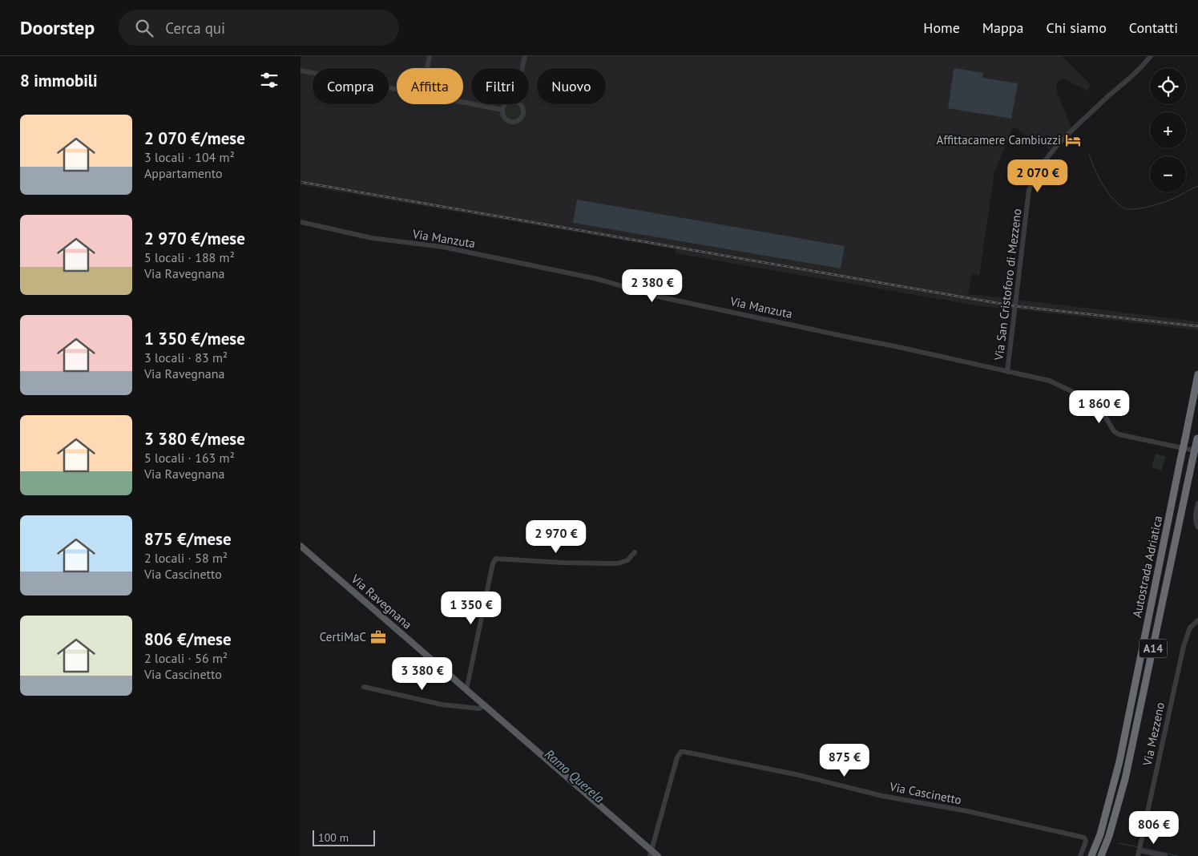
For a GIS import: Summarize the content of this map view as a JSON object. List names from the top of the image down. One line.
{"streets":{"highway":["Autostrada Adriatica","A14"],"main road":["Via Ravegnana"],"street":["Via Manzuta","Via San Cristoforo di Mezzeno","Via Mezzeno","Via Cascinetto"]},"crossings":[["Via Manzuta","Via San Cristoforo di Mezzeno"],["Via Ravegnana","Via Cascinetto"]],"water":["Ramo Querela"],"places":{"hotel":["Affittacamere Cambiuzzi"],"office":["CertiMaC"]},"scale_bar":"100 m","page":{"header":"Doorstep","search":"Cerca qui","nav":["Home","Mappa","Chi siamo","Contatti"],"heading":"8 immobili","map_buttons":["+","−"],"chip":["Compra","Affitta","Filtri","Nuovo"],"list":[{"name":"2 070 €/mese","note":"3 locali · 104 m² · Appartamento"},{"name":"2 970 €/mese","note":"5 locali · 188 m² · Via Ravegnana"},{"name":"1 350 €/mese","note":"3 locali · 83 m² · Via Ravegnana"},{"name":"3 380 €/mese","note":"5 locali · 163 m² · Via Ravegnana"},{"name":"875 €/mese","note":"2 locali · 58 m² · Via Cascinetto"},{"name":"806 €/mese","note":"2 locali · 56 m² · Via Cascinetto"}],"price":["2 070 €","2 380 €","1 860 €","2 970 €","1 350 €","3 380 €","875 €","806 €"],"scale":"100 m"}}
